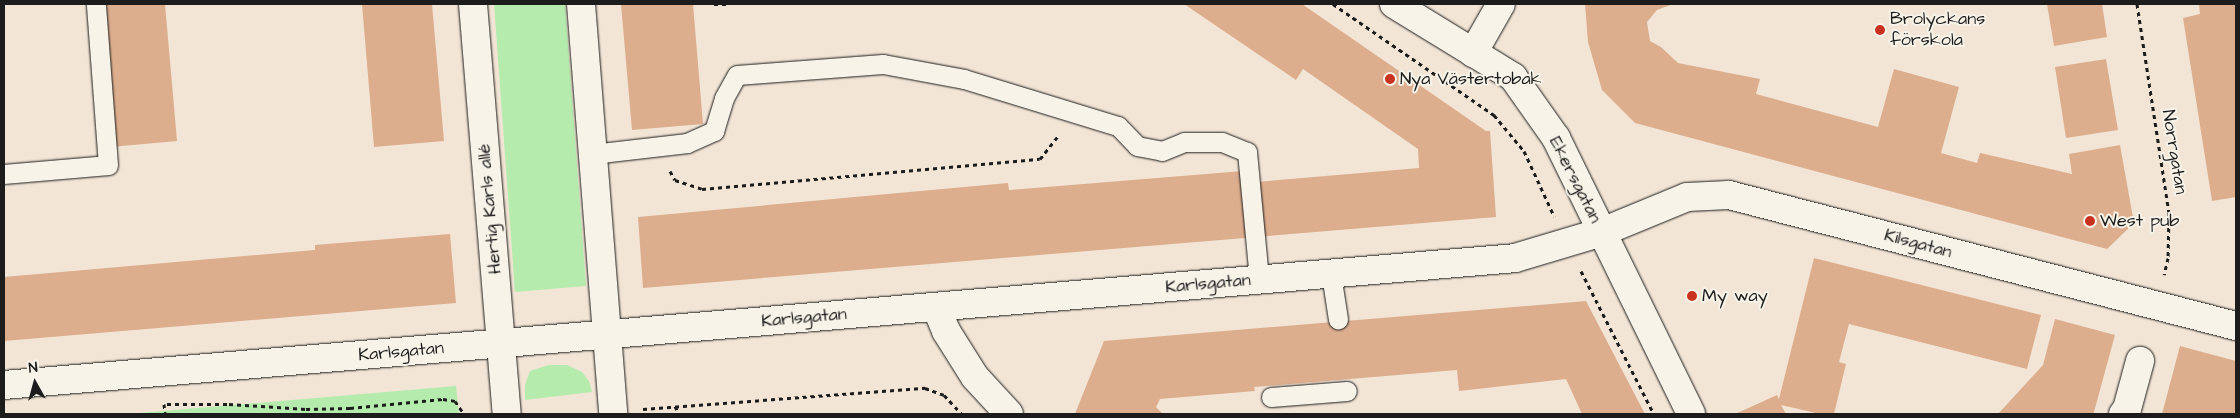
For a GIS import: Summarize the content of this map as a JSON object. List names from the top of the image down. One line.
{"streets":{"street":["Ekersgatan","Hertig Karls allé","Kilsgatan","Karlsgatan"],"path":["Norrgatan"]},"crossings":[["Norrgatan","Kilsgatan"],["Ekersgatan","Kilsgatan"],["Ekersgatan","Karlsgatan"],["Hertig Karls allé","Karlsgatan"],["Kilsgatan","Karlsgatan"]],"places":["Brolyckans förskola","Nya Västertobak","West pub","My way"],"north":"top"}
